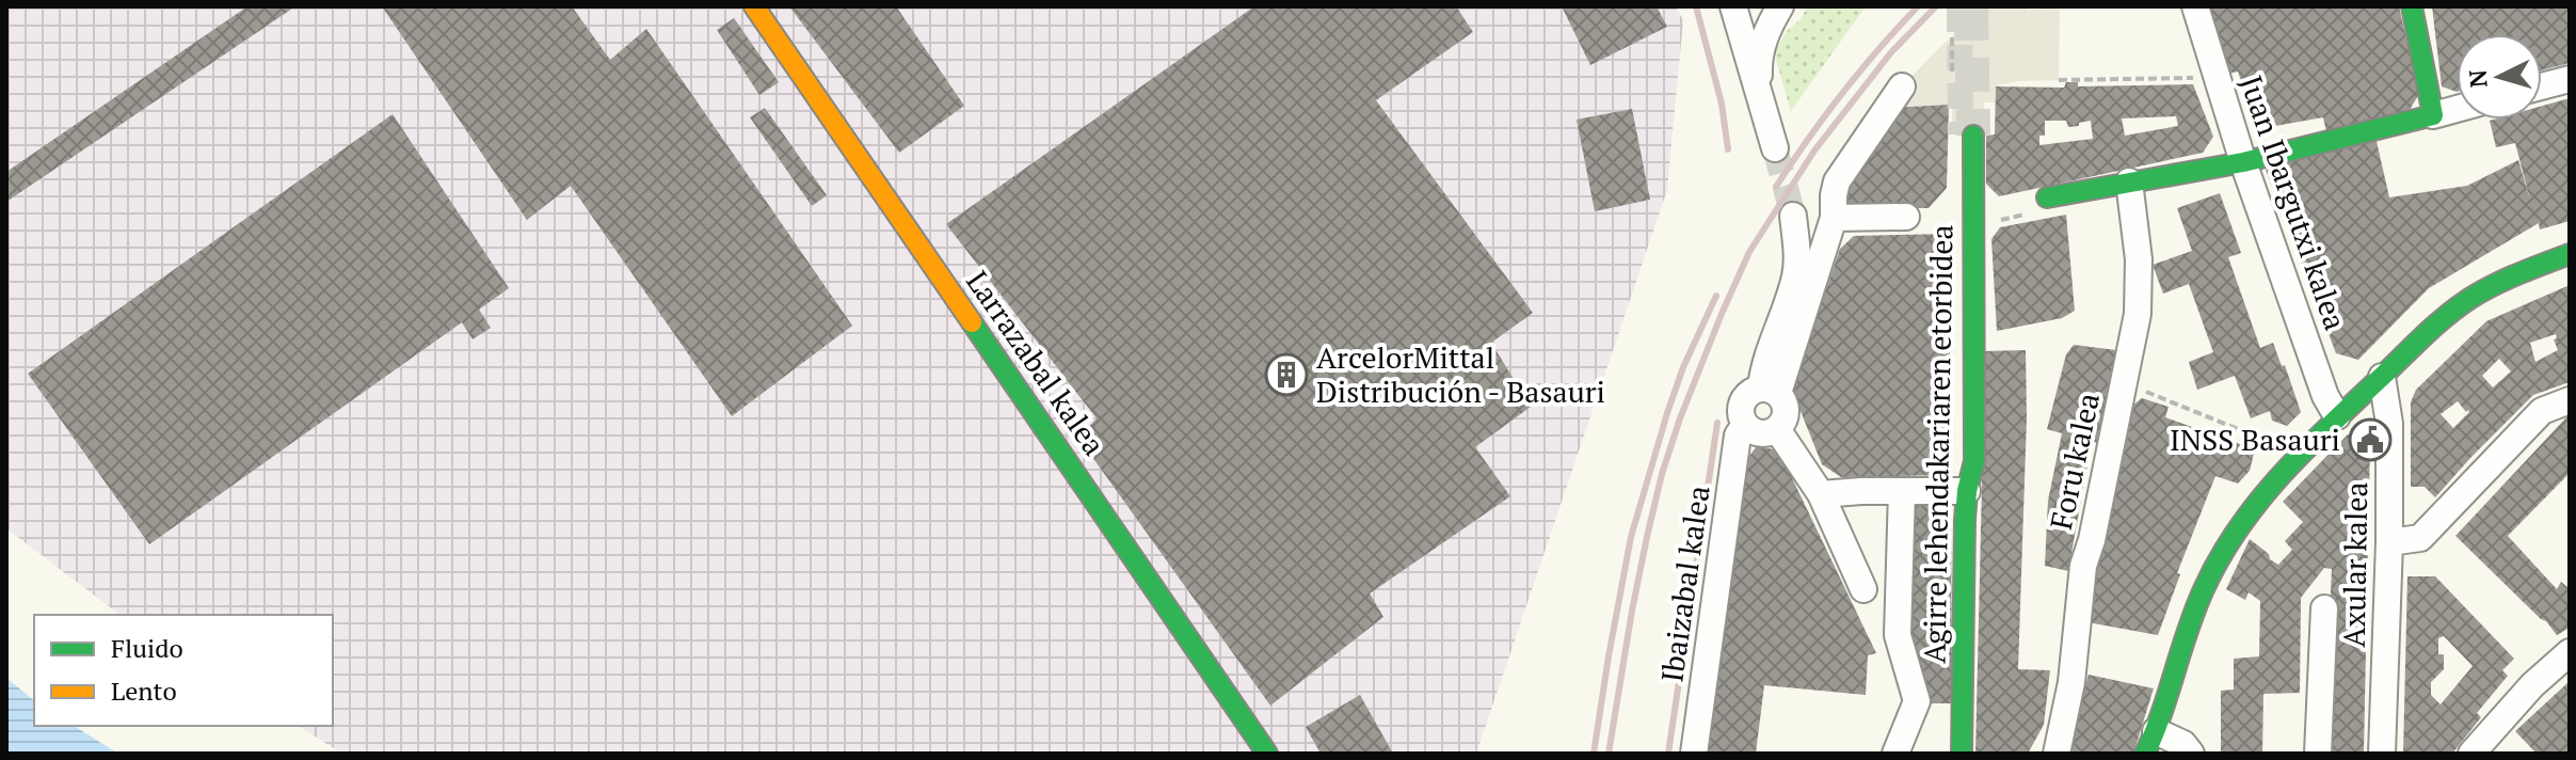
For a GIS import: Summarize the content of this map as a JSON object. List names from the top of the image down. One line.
{"streets":{"street":["Juan Ibargutxi kalea","Larrazabal kalea","Agirre lehendakariaren etorbidea","Foru kalea","Axular kalea","Ibaizabal kalea"]},"places":{"building":["ArcelorMittal Distribución - Basauri"],"public building":["INSS Basauri"]},"legend":["Fluido","Lento"],"north":"left"}
